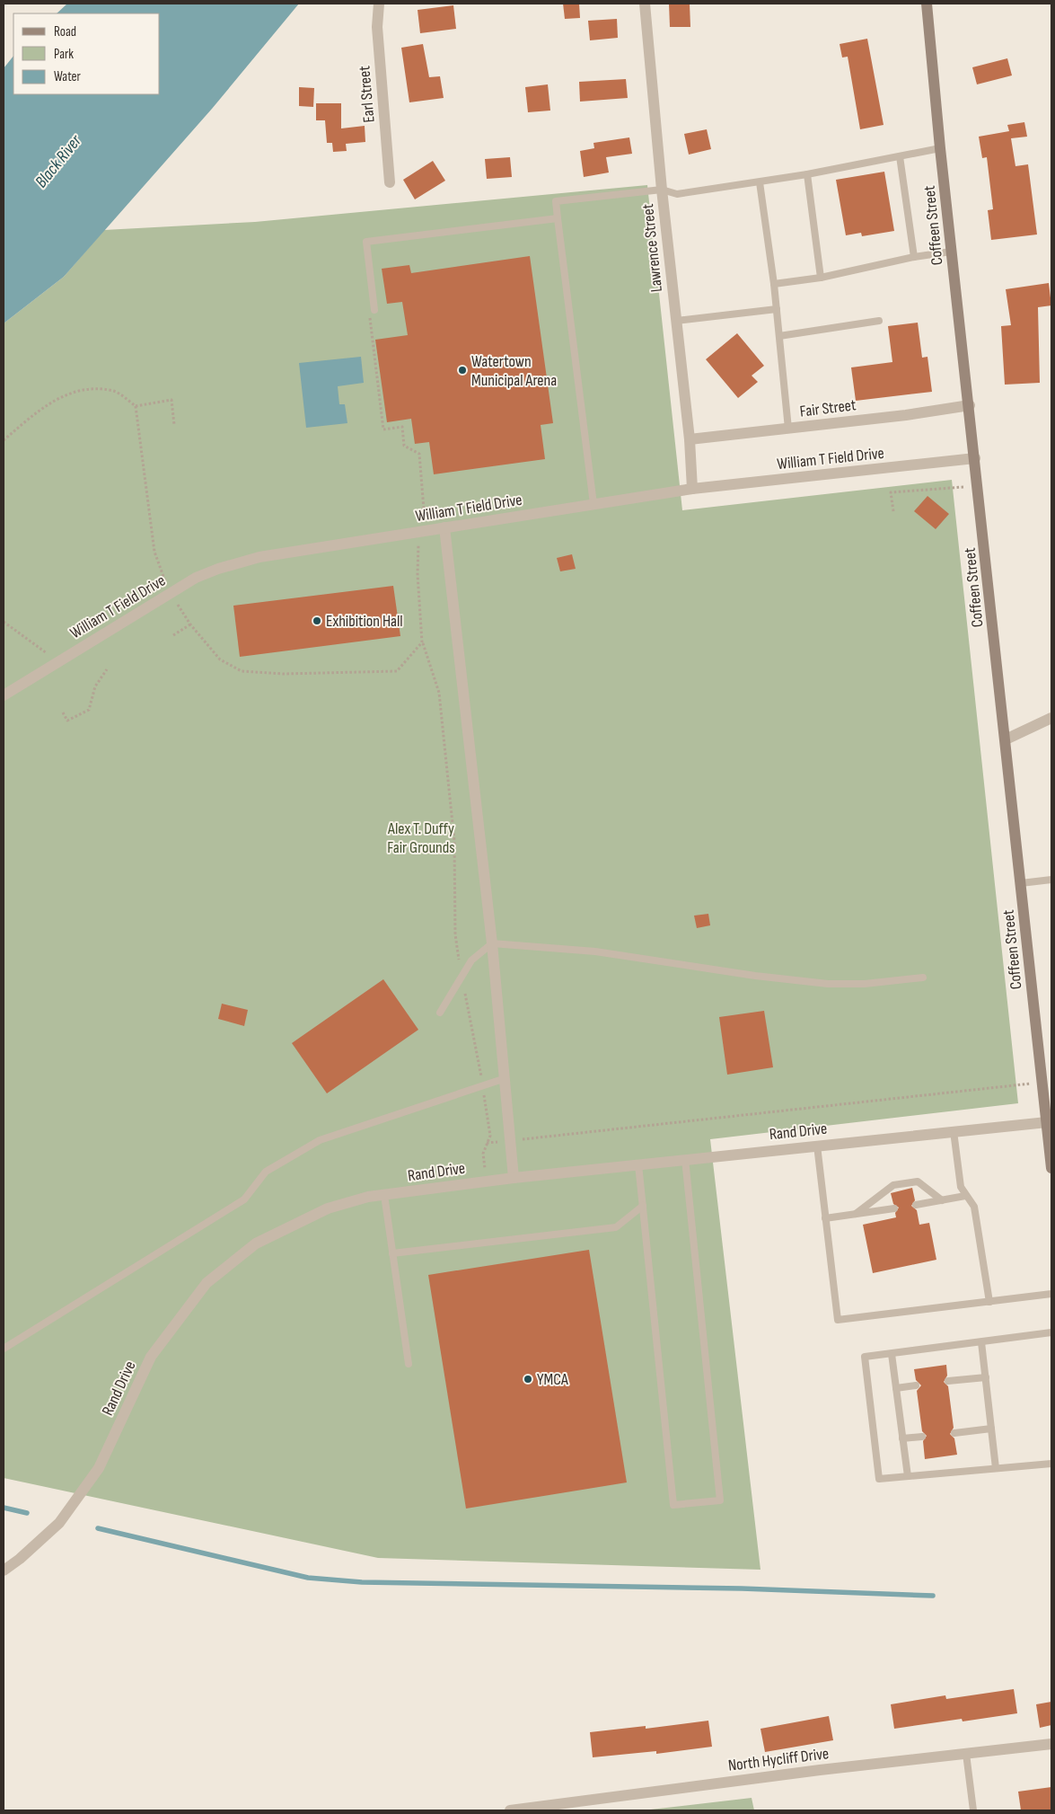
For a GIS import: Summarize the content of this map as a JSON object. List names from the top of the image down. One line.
{"streets":{"main road":["Coffeen Street"],"street":["Earl Street","Lawrence Street","Fair Street","William T Field Drive","Rand Drive","North Hycliff Drive"]},"crossings":[["Coffeen Street","Fair Street"],["Coffeen Street","William T Field Drive"],["Coffeen Street","Rand Drive"],["Lawrence Street","Fair Street"],["Lawrence Street","William T Field Drive"]],"water":["Black River"],"parks":["Alex T. Duffy Fair Grounds"],"places":["Watertown Municipal Arena","Exhibition Hall","YMCA"],"legend":["Road","Park","Water"]}
